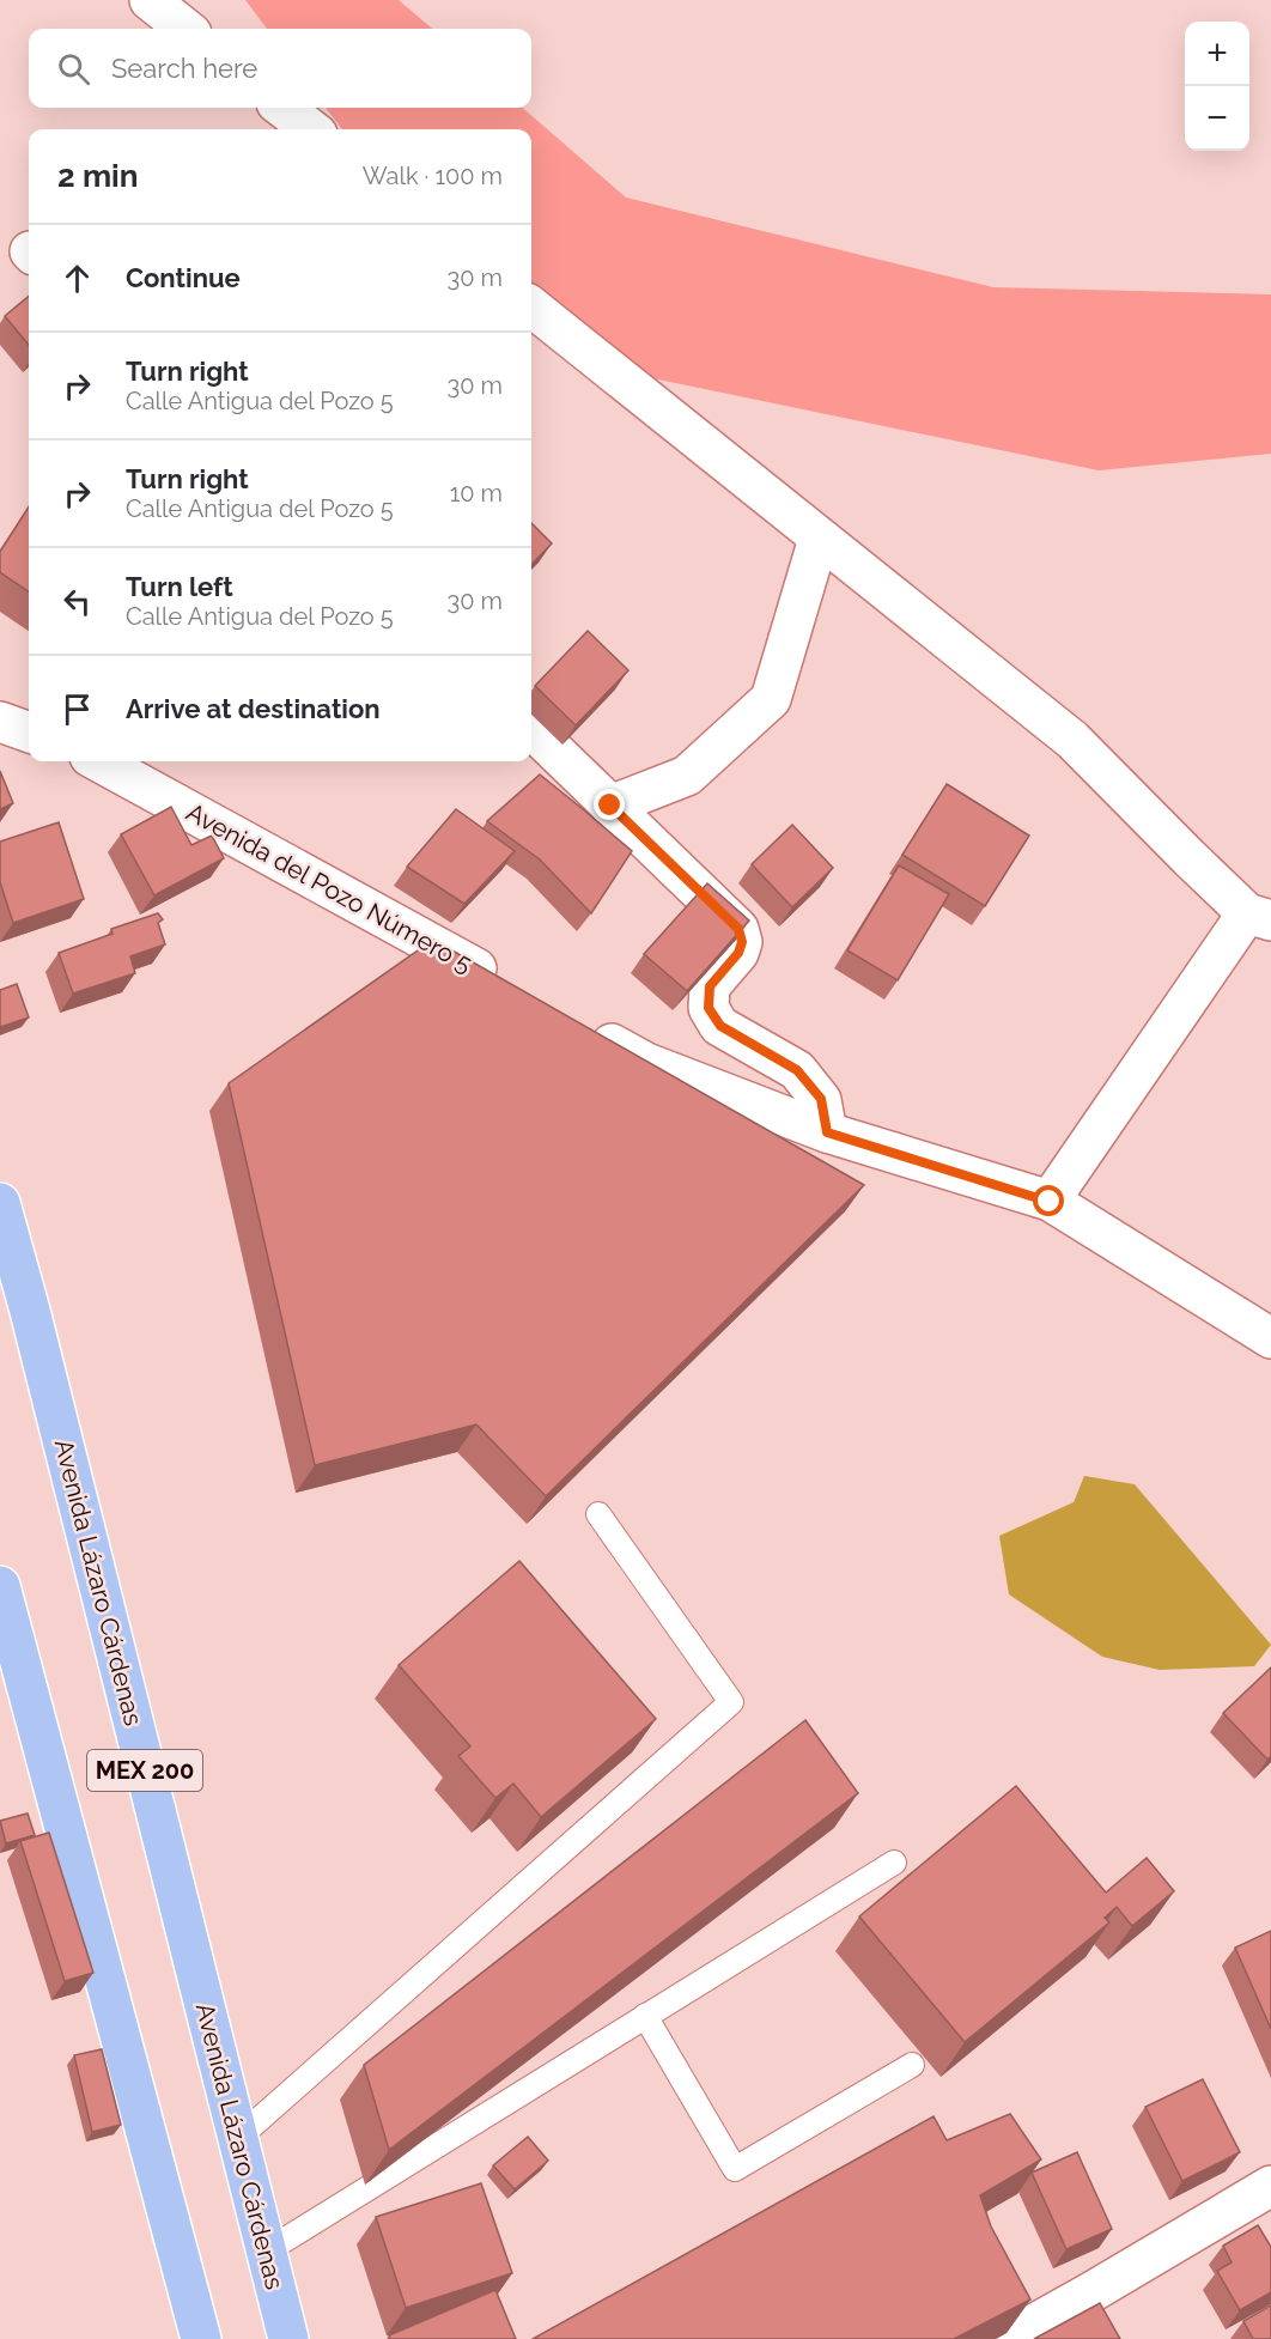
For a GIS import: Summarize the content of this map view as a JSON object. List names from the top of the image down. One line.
{"streets":{"main road":["Avenida Lázaro Cárdenas","MEX 200"],"street":["Avenida del Pozo Número 5"]},"page":{"map_buttons":["+","−"],"search":"Search here","heading":["2 min","Walk · 100 m"],"list":[["Continue","30 m"],["Turn right","Calle Antigua del Pozo 5","30 m"],["Turn right","Calle Antigua del Pozo 5","10 m"],["Turn left","Calle Antigua del Pozo 5","30 m"],"Arrive at destination"]}}
